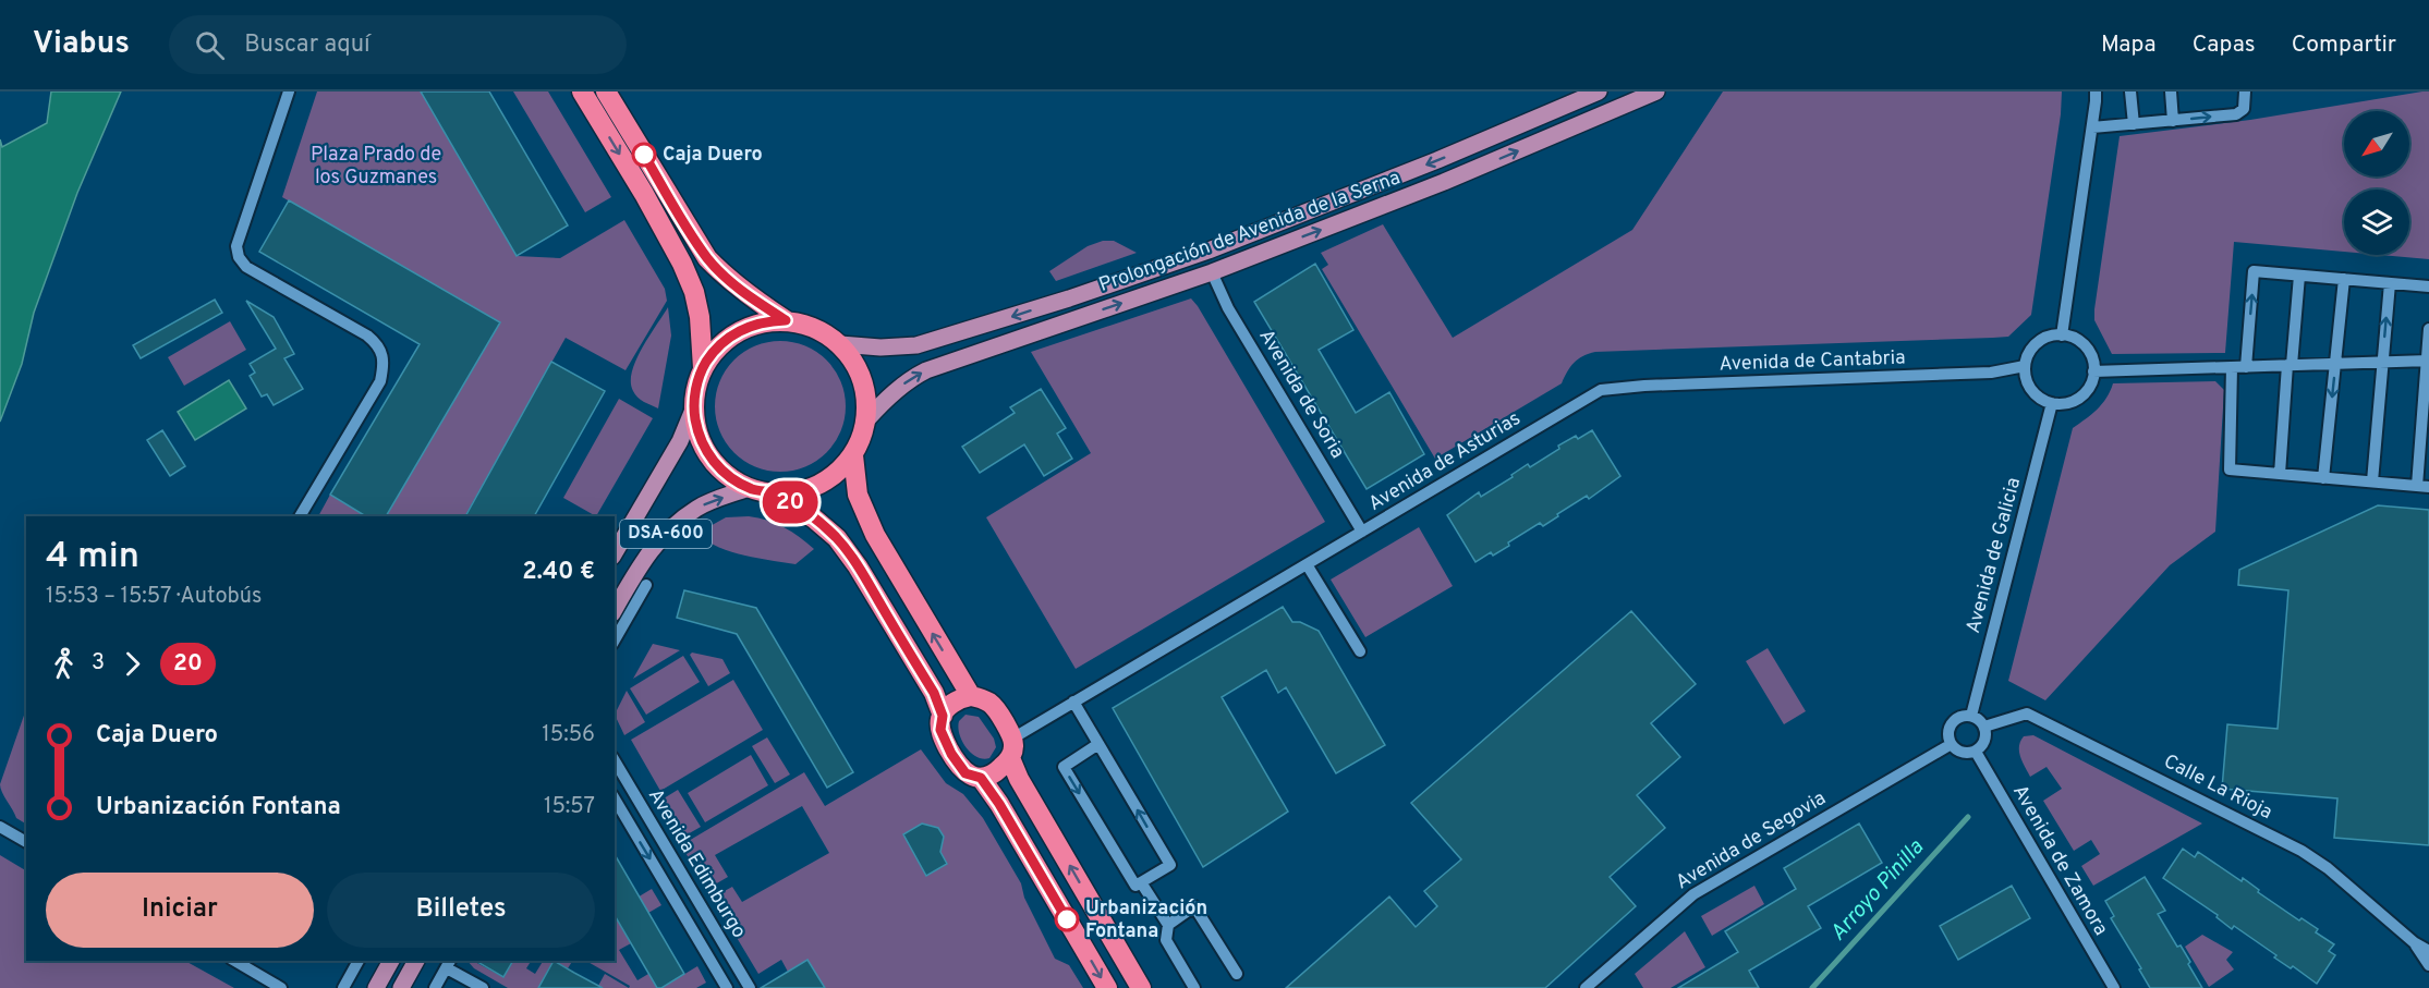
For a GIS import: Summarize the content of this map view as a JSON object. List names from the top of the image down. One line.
{"streets":{"main road":["Prolongación de Avenida de la Serna","DSA-600"],"street":["Avenida de Cantabria","Avenida de Soria","Avenida de Asturias","Avenida de Galicia","Calle La Rioja","Avenida de Segovia","Avenida de Zamora","Avenida Edimburgo"]},"crossings":[["Prolongación de Avenida de la Serna","Avenida de Soria"],["Prolongación de Avenida de la Serna","DSA-600"],["Avenida de Cantabria","Avenida de Asturias"],["Avenida de Cantabria","Avenida de Galicia"],["Avenida de Soria","Avenida de Asturias"],["Avenida de Galicia","Calle La Rioja"],["Avenida de Galicia","Avenida de Segovia"],["Avenida de Galicia","Avenida de Zamora"],["Calle La Rioja","Avenida de Segovia"],["Calle La Rioja","Avenida de Zamora"],["Avenida de Segovia","Avenida de Zamora"]],"water":["Arroyo Pinilla"],"parks":["Plaza Prado de los Guzmanes"],"places":["Caja Duero","Urbanización Fontana"],"lines":["bus line 20"],"north":"bottom left","page":{"header":"Viabus","search":"Buscar aquí","nav":["Mapa","Capas","Compartir"],"on_map":"20","heading":["4 min","15:53 – 15:57 · Autobús","2.40 €"],"legs":["3","20"],"list":[{"name":"Caja Duero","value":"15:56"},{"name":"Urbanización Fontana","value":"15:57"}],"buttons":["Iniciar","Billetes"]}}
